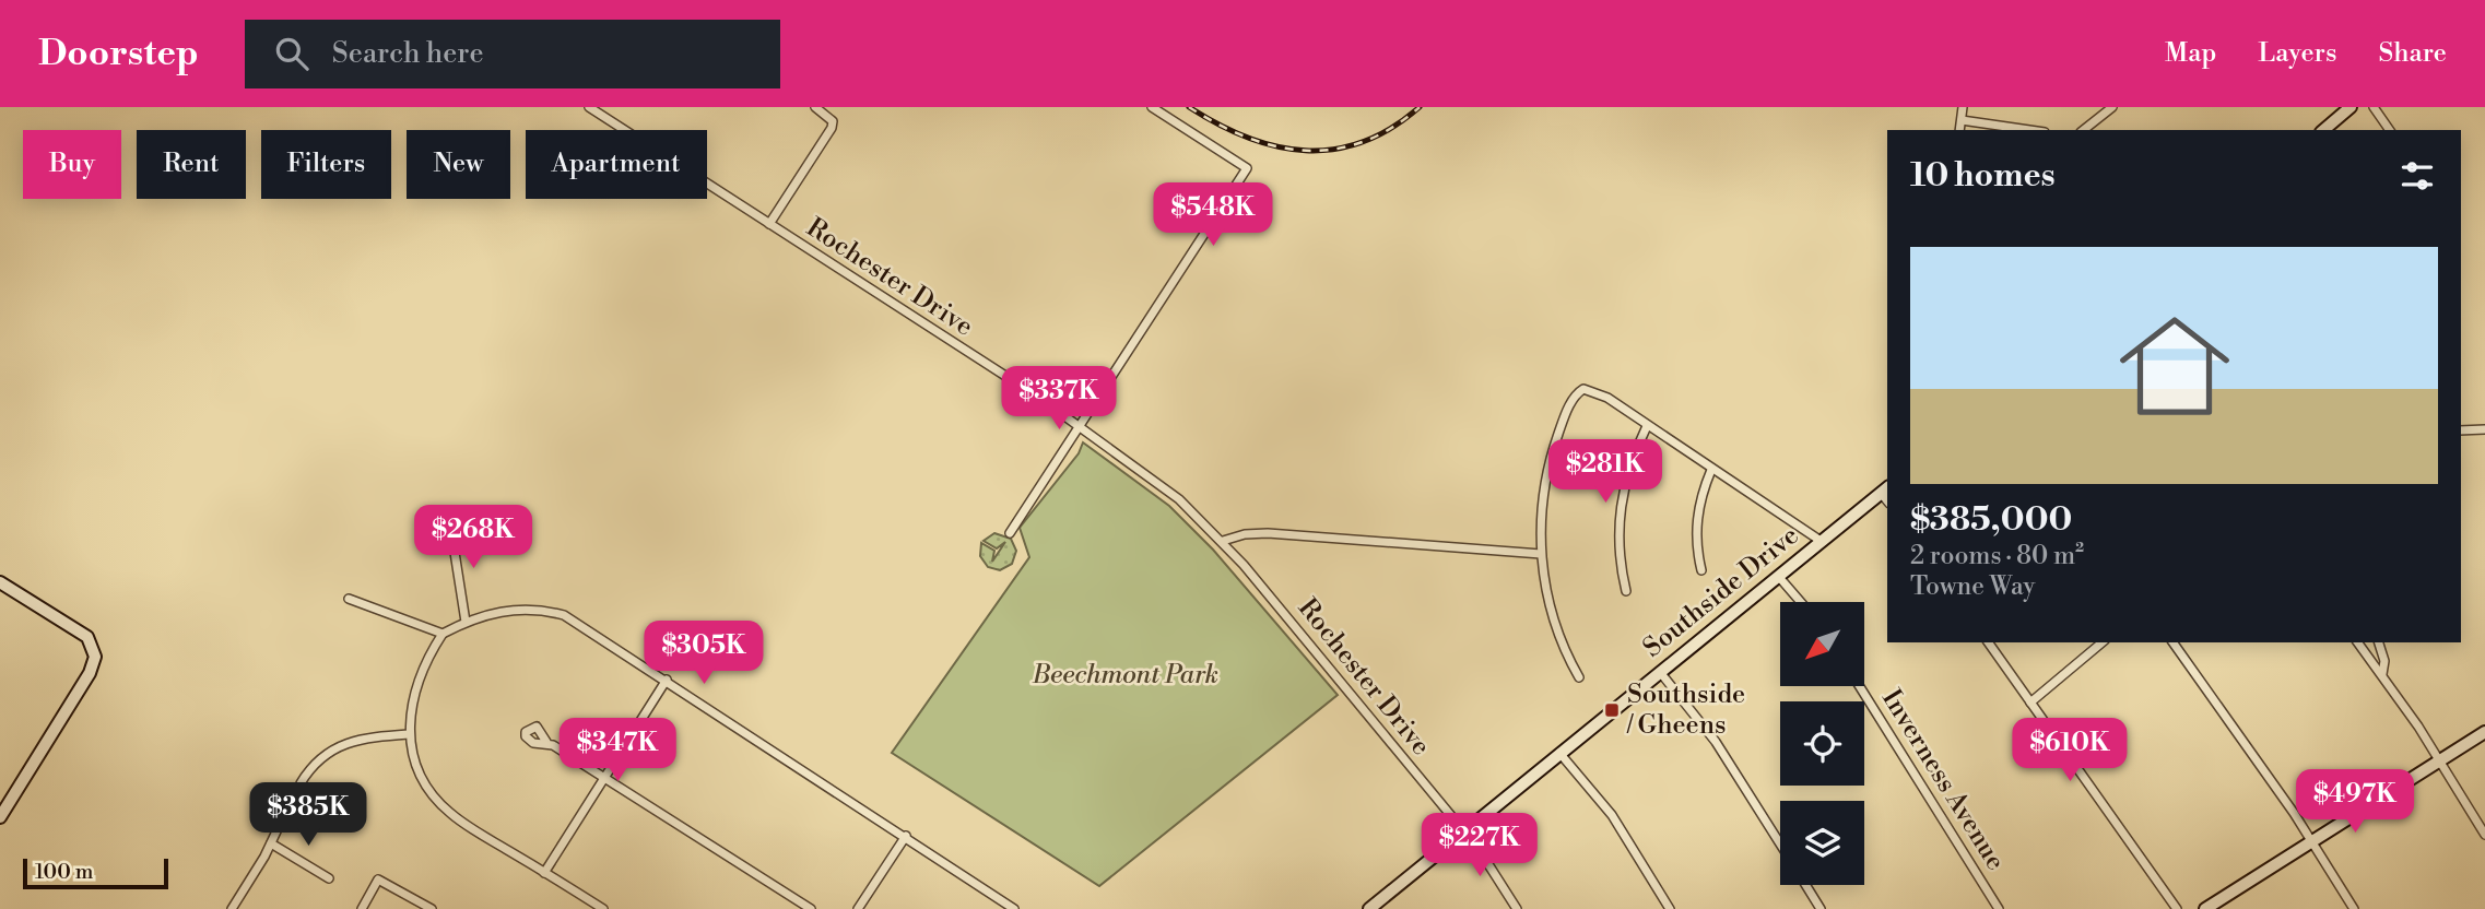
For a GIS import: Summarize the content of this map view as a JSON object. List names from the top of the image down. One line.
{"streets":{"main road":["Southside Drive"],"street":["Rochester Drive","Inverness Avenue"]},"crossings":[["Rochester Drive","Southside Drive"]],"parks":["Beechmont Park"],"places":{"transit":["Southside / Gheens"]},"scale_bar":"100 m","north":"bottom left","page":{"header":"Doorstep","search":"Search here","nav":["Map","Layers","Share"],"chip":["Buy","Rent","Filters","New","Apartment"],"heading":"10 homes","price":["$548K","$337K","$281K","$268K","$305K","$347K","$610K","$497K","$385K","$227K"],"list":[{"name":"$385,000","note":"2 rooms · 80 m² · Towne Way"}],"scale":"100 m"}}
